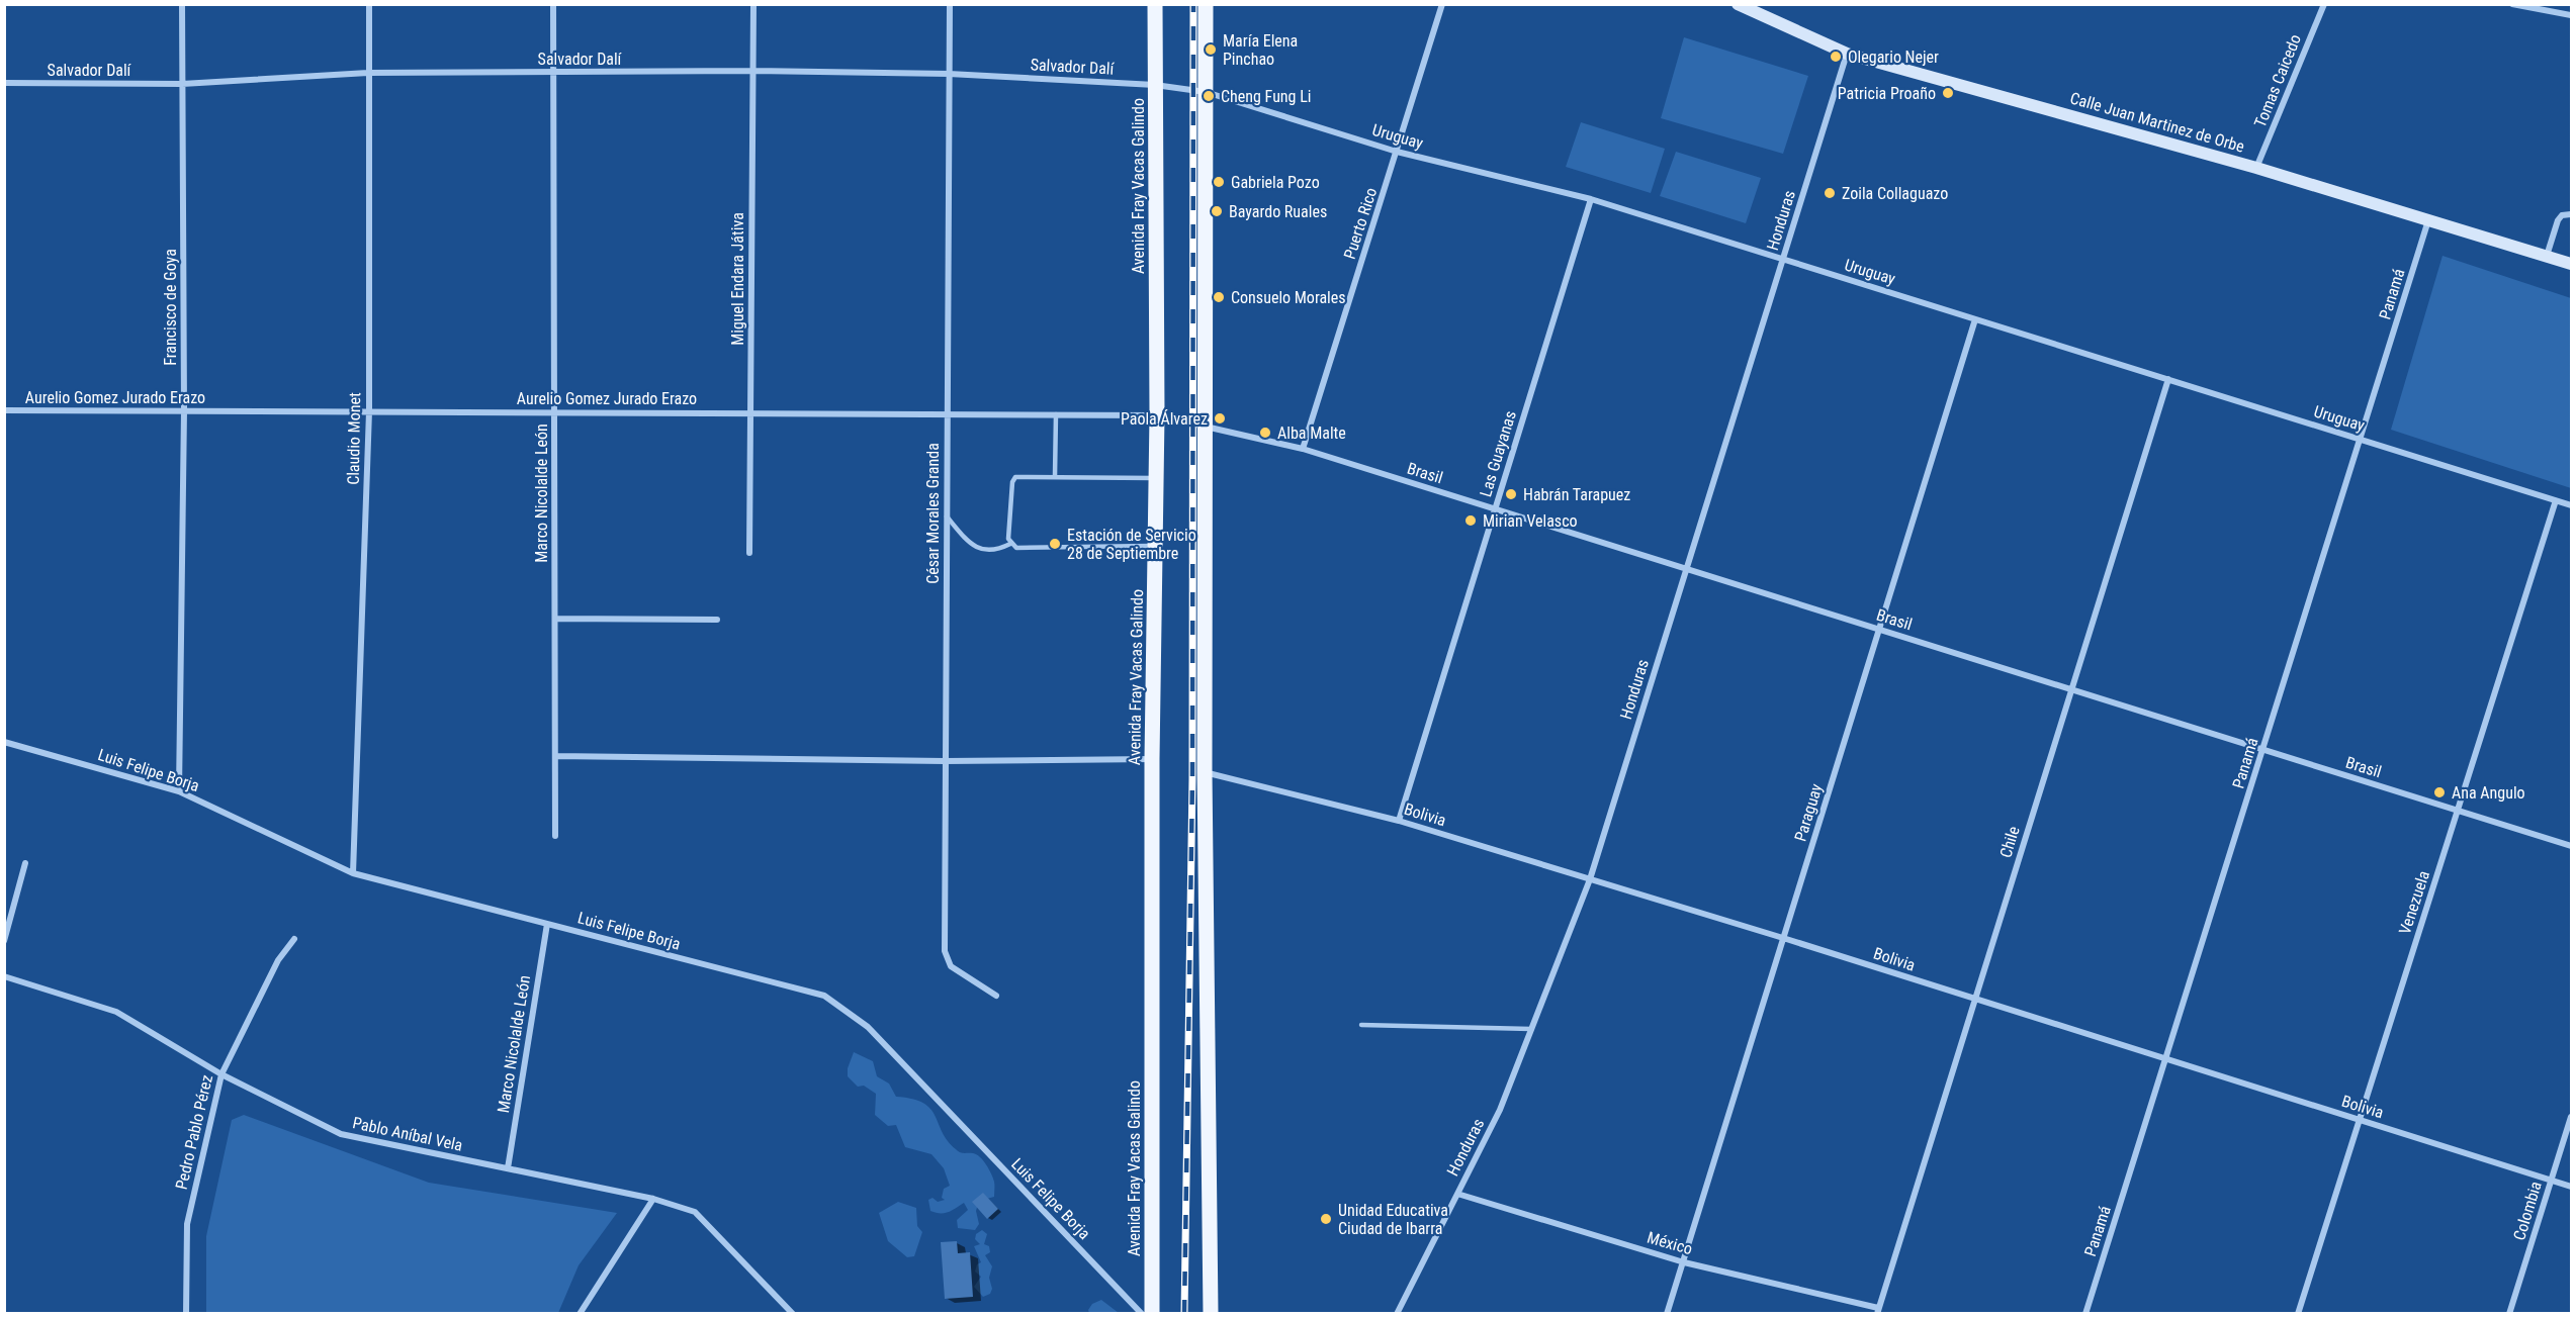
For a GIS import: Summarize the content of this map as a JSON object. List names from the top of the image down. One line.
{"streets":{"main road":["Avenida Fray Vacas Galindo"],"street":["Salvador Dalí","Tomas Caicedo","Calle Juan Martinez de Orbe","Uruguay","Honduras","Puerto Rico","Miguel Endara Játiva","Panamá","Francisco de Goya","Aurelio Gomez Jurado Erazo","Claudio Monet","Las Guayanas","Brasil","Marco Nicolalde León","César Morales Granda","Luis Felipe Borja","Paraguay","Bolivia","Chile","Venezuela","Pedro Pablo Pérez","Pablo Aníbal Vela","Colombia","México"]},"crossings":[["Salvador Dalí","Uruguay"],["Salvador Dalí","Avenida Fray Vacas Galindo"],["Salvador Dalí","Miguel Endara Játiva"],["Salvador Dalí","Francisco de Goya"],["Salvador Dalí","Claudio Monet"],["Salvador Dalí","Marco Nicolalde León"],["Salvador Dalí","César Morales Granda"],["Tomas Caicedo","Calle Juan Martinez de Orbe"],["Calle Juan Martinez de Orbe","Honduras"],["Calle Juan Martinez de Orbe","Panamá"],["Uruguay","Avenida Fray Vacas Galindo"],["Uruguay","Honduras"],["Uruguay","Puerto Rico"],["Uruguay","Panamá"],["Uruguay","Las Guayanas"],["Uruguay","Paraguay"],["Uruguay","Chile"],["Uruguay","Venezuela"],["Avenida Fray Vacas Galindo","Aurelio Gomez Jurado Erazo"],["Honduras","Brasil"],["Honduras","Bolivia"],["Honduras","México"],["Puerto Rico","Brasil"],["Miguel Endara Játiva","Aurelio Gomez Jurado Erazo"],["Panamá","Brasil"],["Panamá","Bolivia"],["Francisco de Goya","Aurelio Gomez Jurado Erazo"],["Francisco de Goya","Luis Felipe Borja"],["Aurelio Gomez Jurado Erazo","Claudio Monet"],["Aurelio Gomez Jurado Erazo","Brasil"],["Aurelio Gomez Jurado Erazo","Marco Nicolalde León"],["Aurelio Gomez Jurado Erazo","César Morales Granda"],["Claudio Monet","Luis Felipe Borja"],["Las Guayanas","Brasil"],["Las Guayanas","Bolivia"],["Brasil","Paraguay"],["Brasil","Chile"],["Brasil","Venezuela"],["Marco Nicolalde León","Luis Felipe Borja"],["Marco Nicolalde León","Pablo Aníbal Vela"],["Paraguay","Bolivia"],["Paraguay","México"],["Bolivia","Chile"],["Bolivia","Venezuela"],["Bolivia","Colombia"],["Chile","México"],["Pedro Pablo Pérez","Pablo Aníbal Vela"]],"places":["María Elena Pinchao","Olegario Nejer","Patricia Proaño","Cheng Fung Li","Gabriela Pozo","Zoila Collaguazo","Bayardo Ruales","Consuelo Morales","Paola Álvarez","Alba Malte","Habrán Tarapuez","Mirian Velasco","Estación de Servicio 28 de Septiembre","Ana Angulo","Unidad Educativa Ciudad de Ibarra"]}
